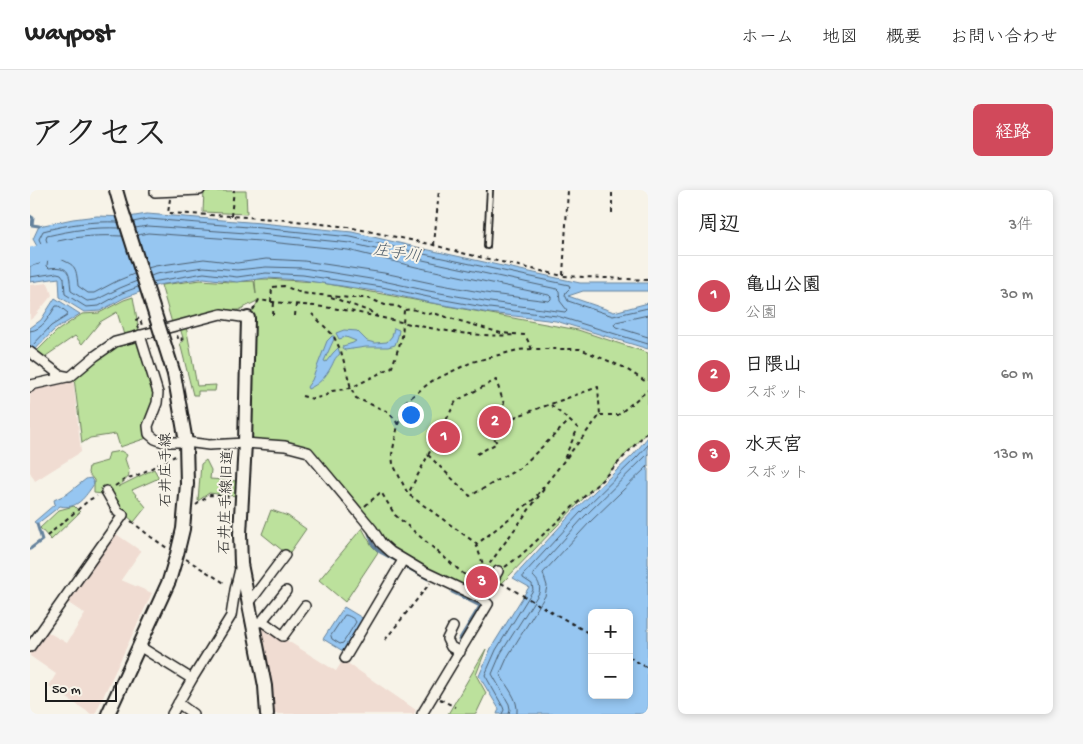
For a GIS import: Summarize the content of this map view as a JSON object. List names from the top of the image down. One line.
{"streets":{"main road":["石井庄手線","石井庄手線旧道"]},"water":["庄手川"],"scale_bar":"50 m","page":{"header":"Waypost","nav":["ホーム","地図","概要","お問い合わせ"],"title":"アクセス","buttons":"経路","heading":["周辺","3件"],"list":[{"mark":"1","name":"亀山公園","note":"公園","value":"30 m"},{"mark":"2","name":"日隈山","note":"スポット","value":"60 m"},{"mark":"3","name":"水天宮","note":"スポット","value":"130 m"}],"pins":["2","1","3"],"map_buttons":["+","−"],"scale":"50 m"}}
